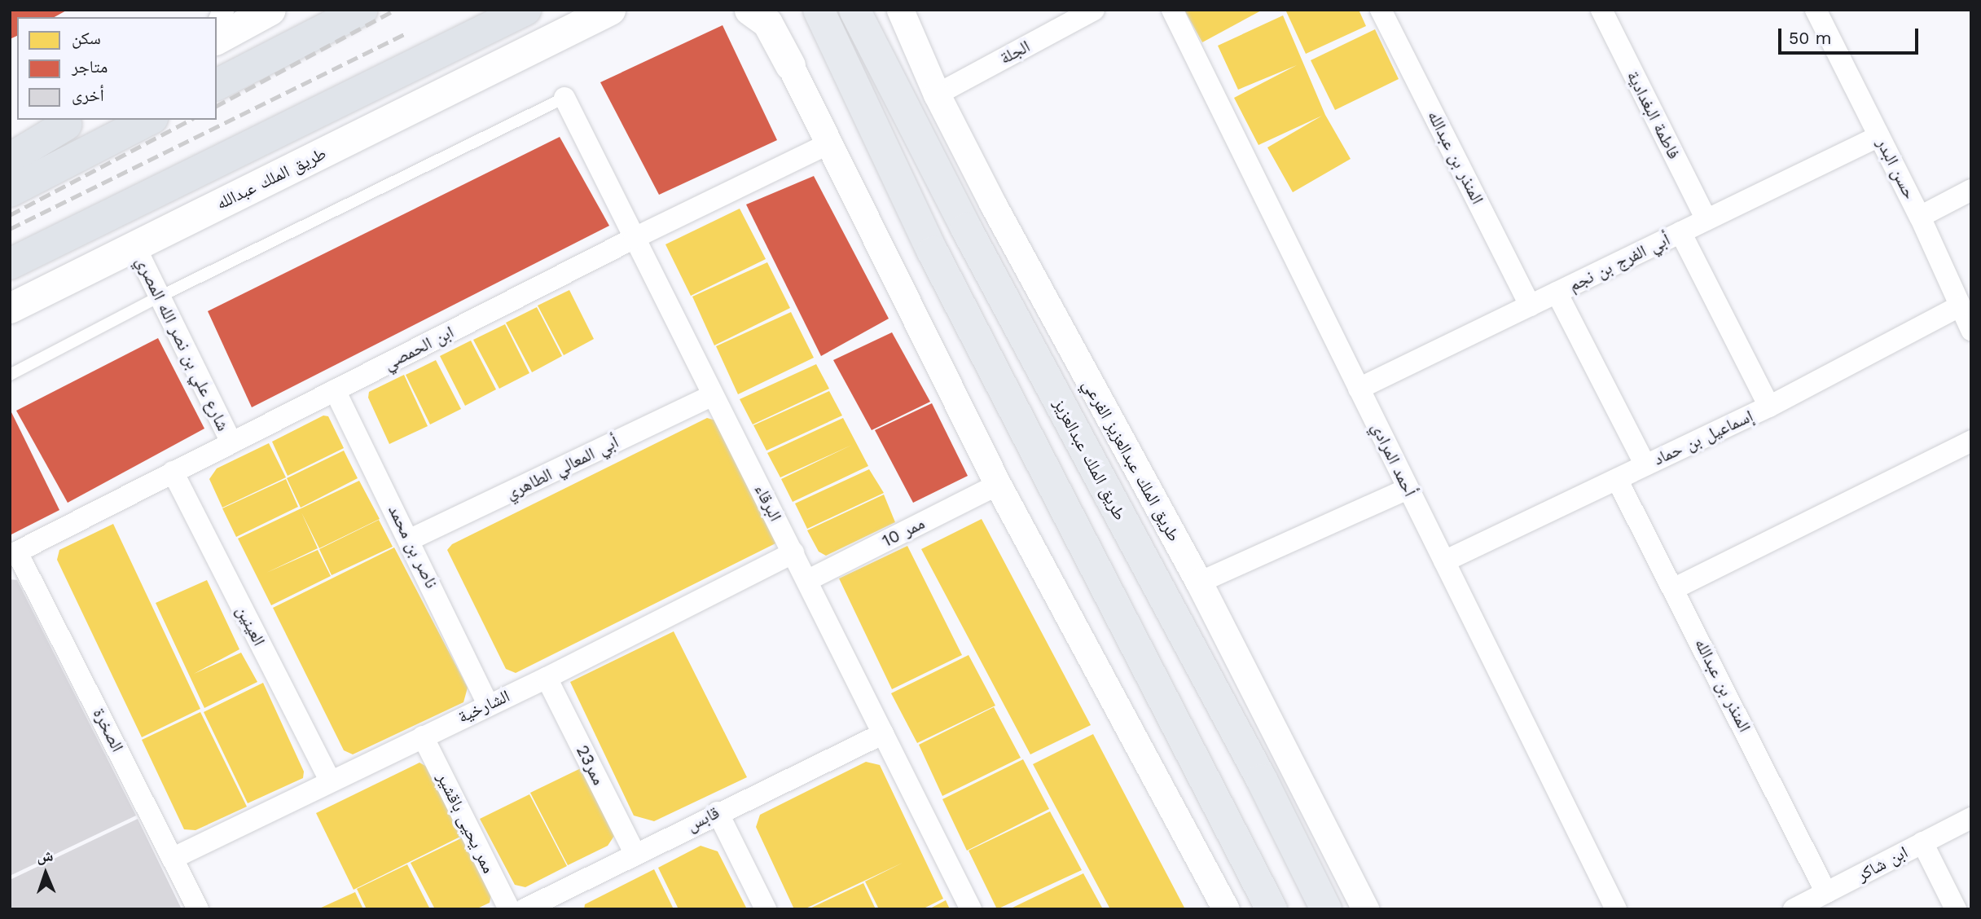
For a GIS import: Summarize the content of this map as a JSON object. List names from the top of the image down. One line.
{"streets":{"main road":["طريق الملك عبدالله","طريق الملك عبدالعزيز"],"street":["الجلة","فاطمة البغدادية","المنذر بن عبدالله","حسن البدر","أبي الفرج بن نجم","شارع علي بن نصر الله المصري","ابن الحمصي","إسماعيل بن حماد","أحمد المرادي","طريق الملك عبدالعزيز الفرعي","أبي المعالي الطاهري","البرقاء","ممر 10","ناصر بن محمد","العينين","الشارخية","الصخرة","ممر23","قابس","ممر يحيى باقشير","ابن شاكر"]},"crossings":[["الجلة","طريق الملك عبدالعزيز الفرعي"],["فاطمة البغدادية","أبي الفرج بن نجم"],["المنذر بن عبدالله","أبي الفرج بن نجم"],["المنذر بن عبدالله","إسماعيل بن حماد"],["المنذر بن عبدالله","ابن شاكر"],["حسن البدر","أبي الفرج بن نجم"],["حسن البدر","إسماعيل بن حماد"],["طريق الملك عبدالله","شارع علي بن نصر الله المصري"],["أبي الفرج بن نجم","أحمد المرادي"],["شارع علي بن نصر الله المصري","ابن الحمصي"],["ابن الحمصي","البرقاء"],["ابن الحمصي","ناصر بن محمد"],["ابن الحمصي","العينين"],["ابن الحمصي","الصخرة"],["إسماعيل بن حماد","أحمد المرادي"],["أبي المعالي الطاهري","البرقاء"],["أبي المعالي الطاهري","ناصر بن محمد"],["البرقاء","ممر 10"],["البرقاء","الشارخية"],["البرقاء","قابس"],["ناصر بن محمد","الشارخية"],["العينين","الشارخية"],["الشارخية","الصخرة"],["الشارخية","ممر23"],["الشارخية","ممر يحيى باقشير"],["ممر23","قابس"]],"legend":["سكن","متاجر","أخرى"],"scale_bar":"50 m","north":"top"}
